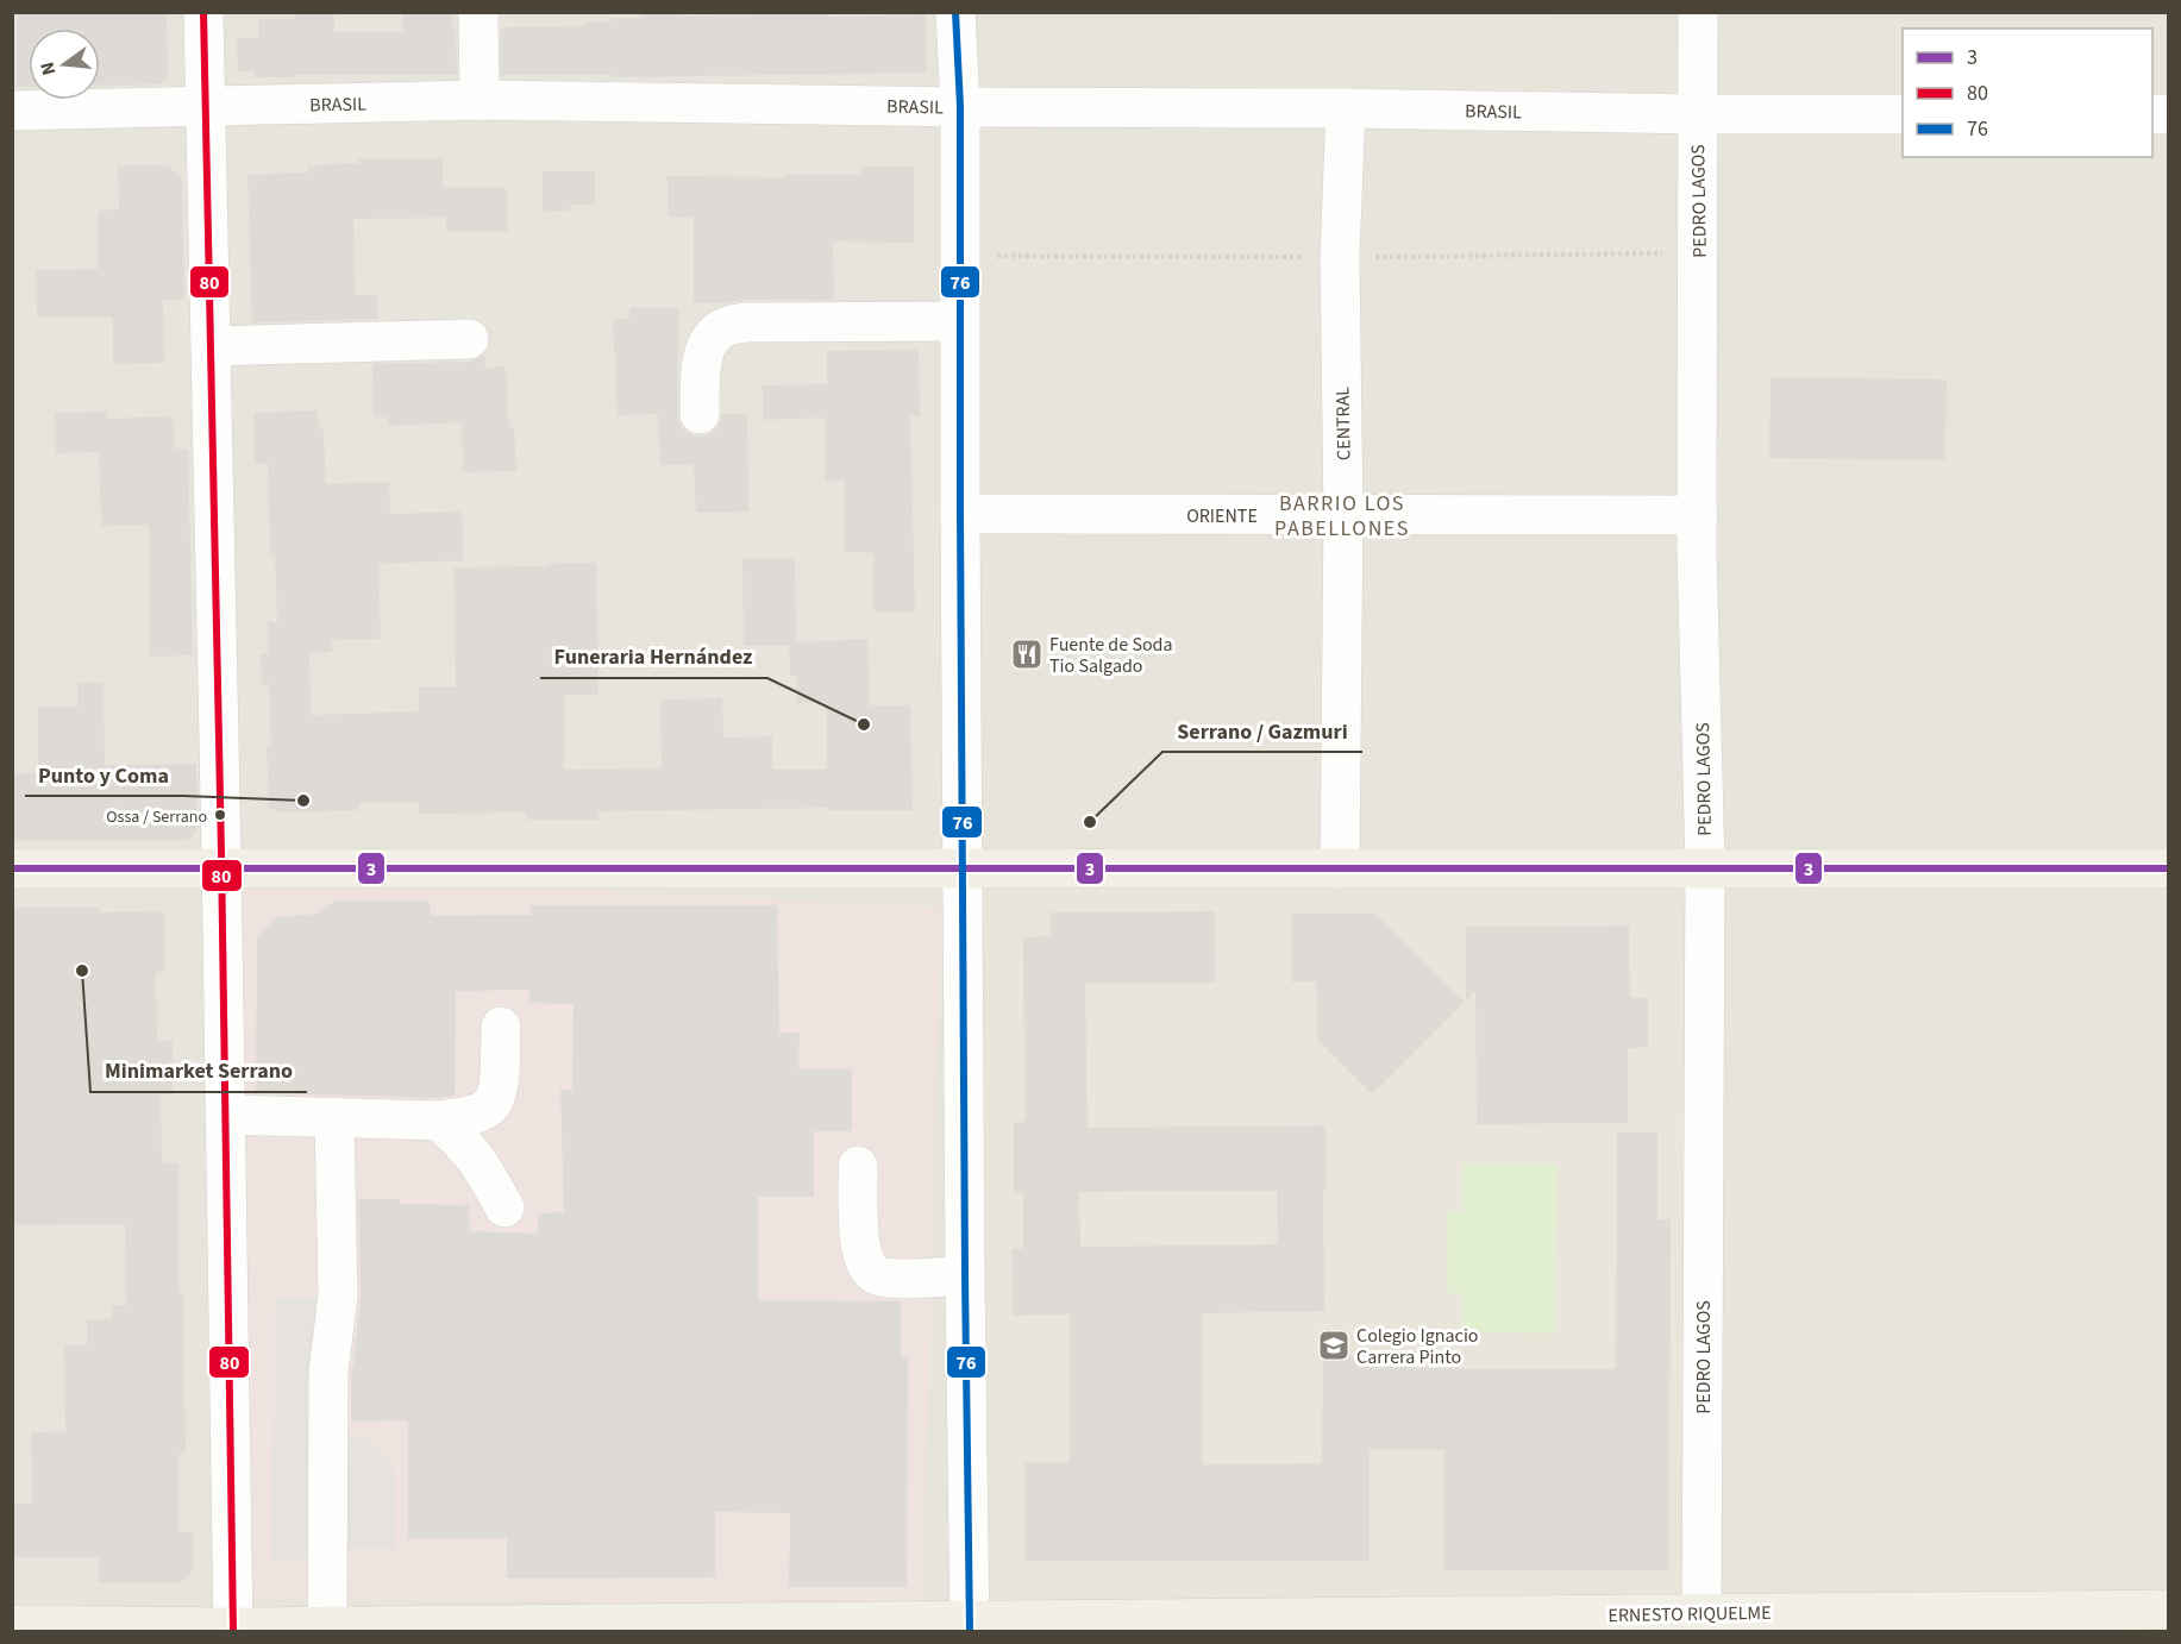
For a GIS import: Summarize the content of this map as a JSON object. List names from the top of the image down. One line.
{"streets":{"main road":["ERNESTO RIQUELME"],"street":["BRASIL","PEDRO LAGOS","CENTRAL","ORIENTE"]},"crossings":[["BRASIL","PEDRO LAGOS"],["BRASIL","CENTRAL"],["PEDRO LAGOS","ORIENTE"],["PEDRO LAGOS","ERNESTO RIQUELME"],["CENTRAL","ORIENTE"]],"districts":["BARRIO LOS PABELLONES"],"places":{"restaurant":["Fuente de Soda Tio Salgado"],"other":["Funeraria Hernández","Punto y Coma","Ossa / Serrano","Serrano / Gazmuri","Minimarket Serrano"],"school or university":["Colegio Ignacio Carrera Pinto"]},"lines":["transit line 80","transit line 76","transit line 3"],"legend":["3","80","76"],"north":"left"}
